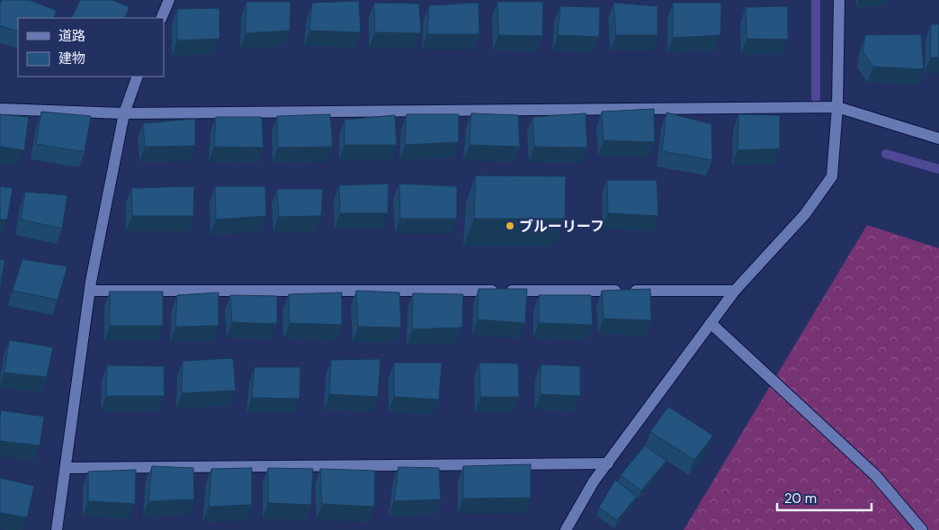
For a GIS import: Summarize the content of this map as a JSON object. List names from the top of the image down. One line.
{"places":["ブルーリーフ"],"legend":["道路","建物"],"scale_bar":"20 m"}
